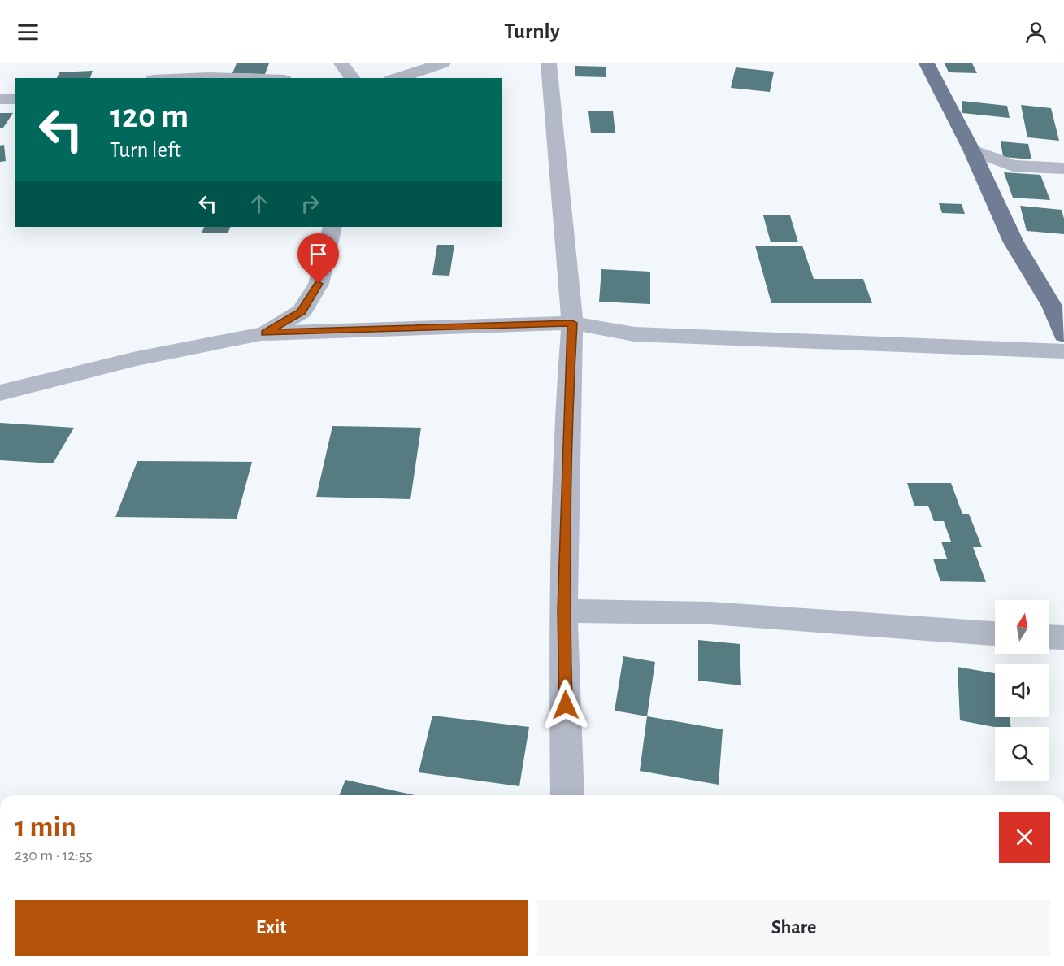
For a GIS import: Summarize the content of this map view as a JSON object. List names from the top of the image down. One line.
{"north":"top","page":{"header":"Turnly","turn":["120 m","Turn left"],"heading":["1 min","230 m · 12:55"],"buttons":["Exit","Share"]}}
